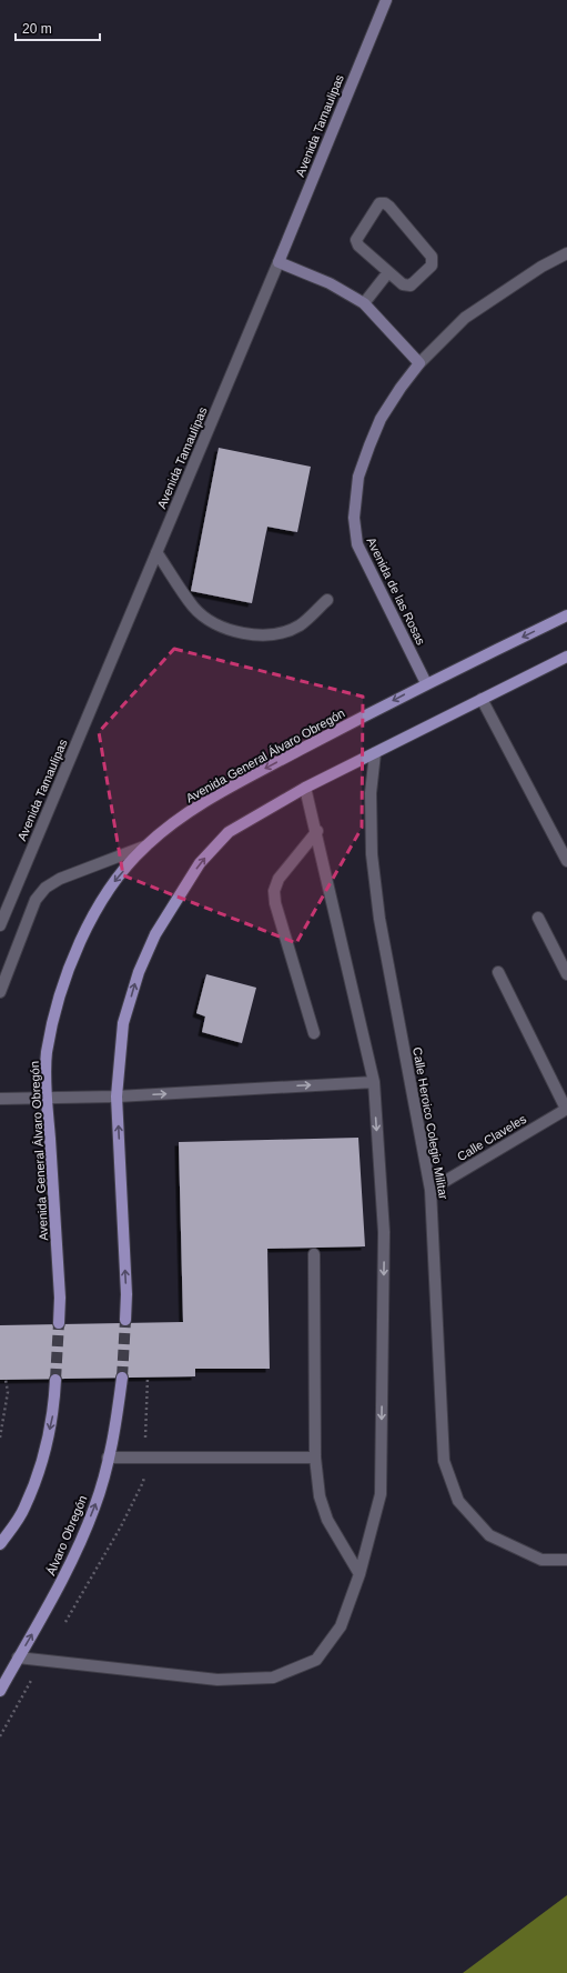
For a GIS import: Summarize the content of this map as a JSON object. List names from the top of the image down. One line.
{"streets":{"main road":["Avenida General Álvaro Obregón","Álvaro Obregón"],"street":["Avenida Tamaulipas","Avenida de las Rosas","Calle Heroico Colegio Militar","Calle Claveles"]},"crossings":[["Avenida de las Rosas","Avenida General Álvaro Obregón"],["Calle Heroico Colegio Militar","Calle Claveles"]],"scale_bar":"20 m"}
